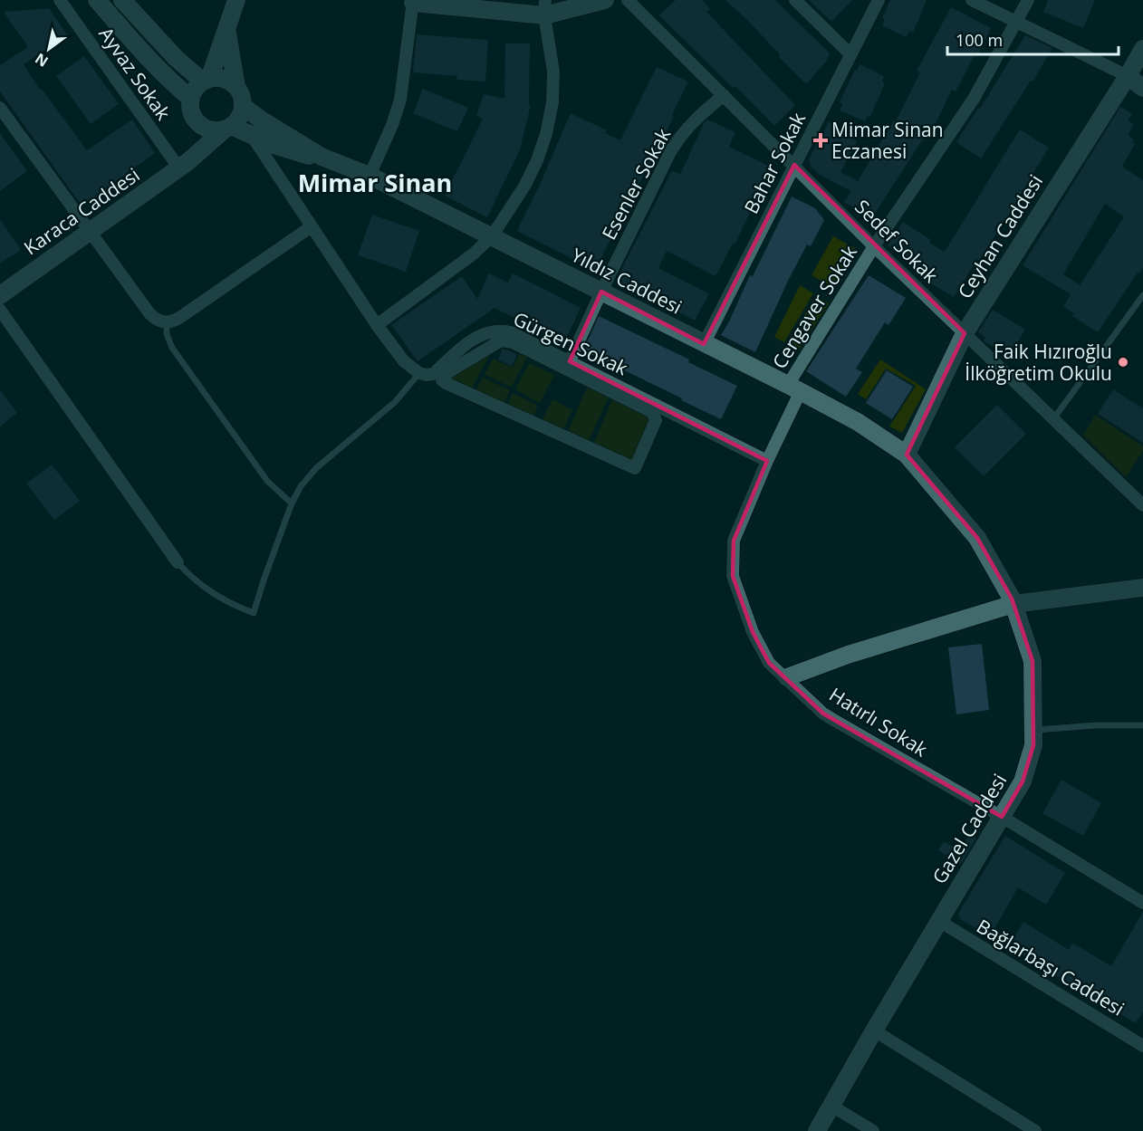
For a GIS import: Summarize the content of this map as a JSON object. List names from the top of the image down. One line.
{"streets":{"street":["Ayvaz Sokak","Bahar Sokak","Esenler Sokak","Karaca Caddesi","Ceyhan Caddesi","Sedef Sokak","Yıldız Caddesi","Cengaver Sokak","Gürgen Sokak","Hatırlı Sokak","Gazel Caddesi","Bağlarbaşı Caddesi"]},"crossings":[["Ayvaz Sokak","Karaca Caddesi"],["Bahar Sokak","Sedef Sokak"],["Bahar Sokak","Yıldız Caddesi"],["Esenler Sokak","Sedef Sokak"],["Esenler Sokak","Yıldız Caddesi"],["Esenler Sokak","Gürgen Sokak"],["Karaca Caddesi","Yıldız Caddesi"],["Ceyhan Caddesi","Sedef Sokak"],["Ceyhan Caddesi","Yıldız Caddesi"],["Ceyhan Caddesi","Gazel Caddesi"],["Sedef Sokak","Cengaver Sokak"],["Yıldız Caddesi","Cengaver Sokak"],["Yıldız Caddesi","Hatırlı Sokak"],["Yıldız Caddesi","Gazel Caddesi"],["Cengaver Sokak","Hatırlı Sokak"],["Gürgen Sokak","Hatırlı Sokak"],["Hatırlı Sokak","Gazel Caddesi"],["Gazel Caddesi","Bağlarbaşı Caddesi"]],"districts":["Mimar Sinan"],"places":{"health":["Mimar Sinan Eczanesi"],"other":["Faik Hızıroğlu İlköğretim Okulu"]},"scale_bar":"100 m","north":"bottom left"}
